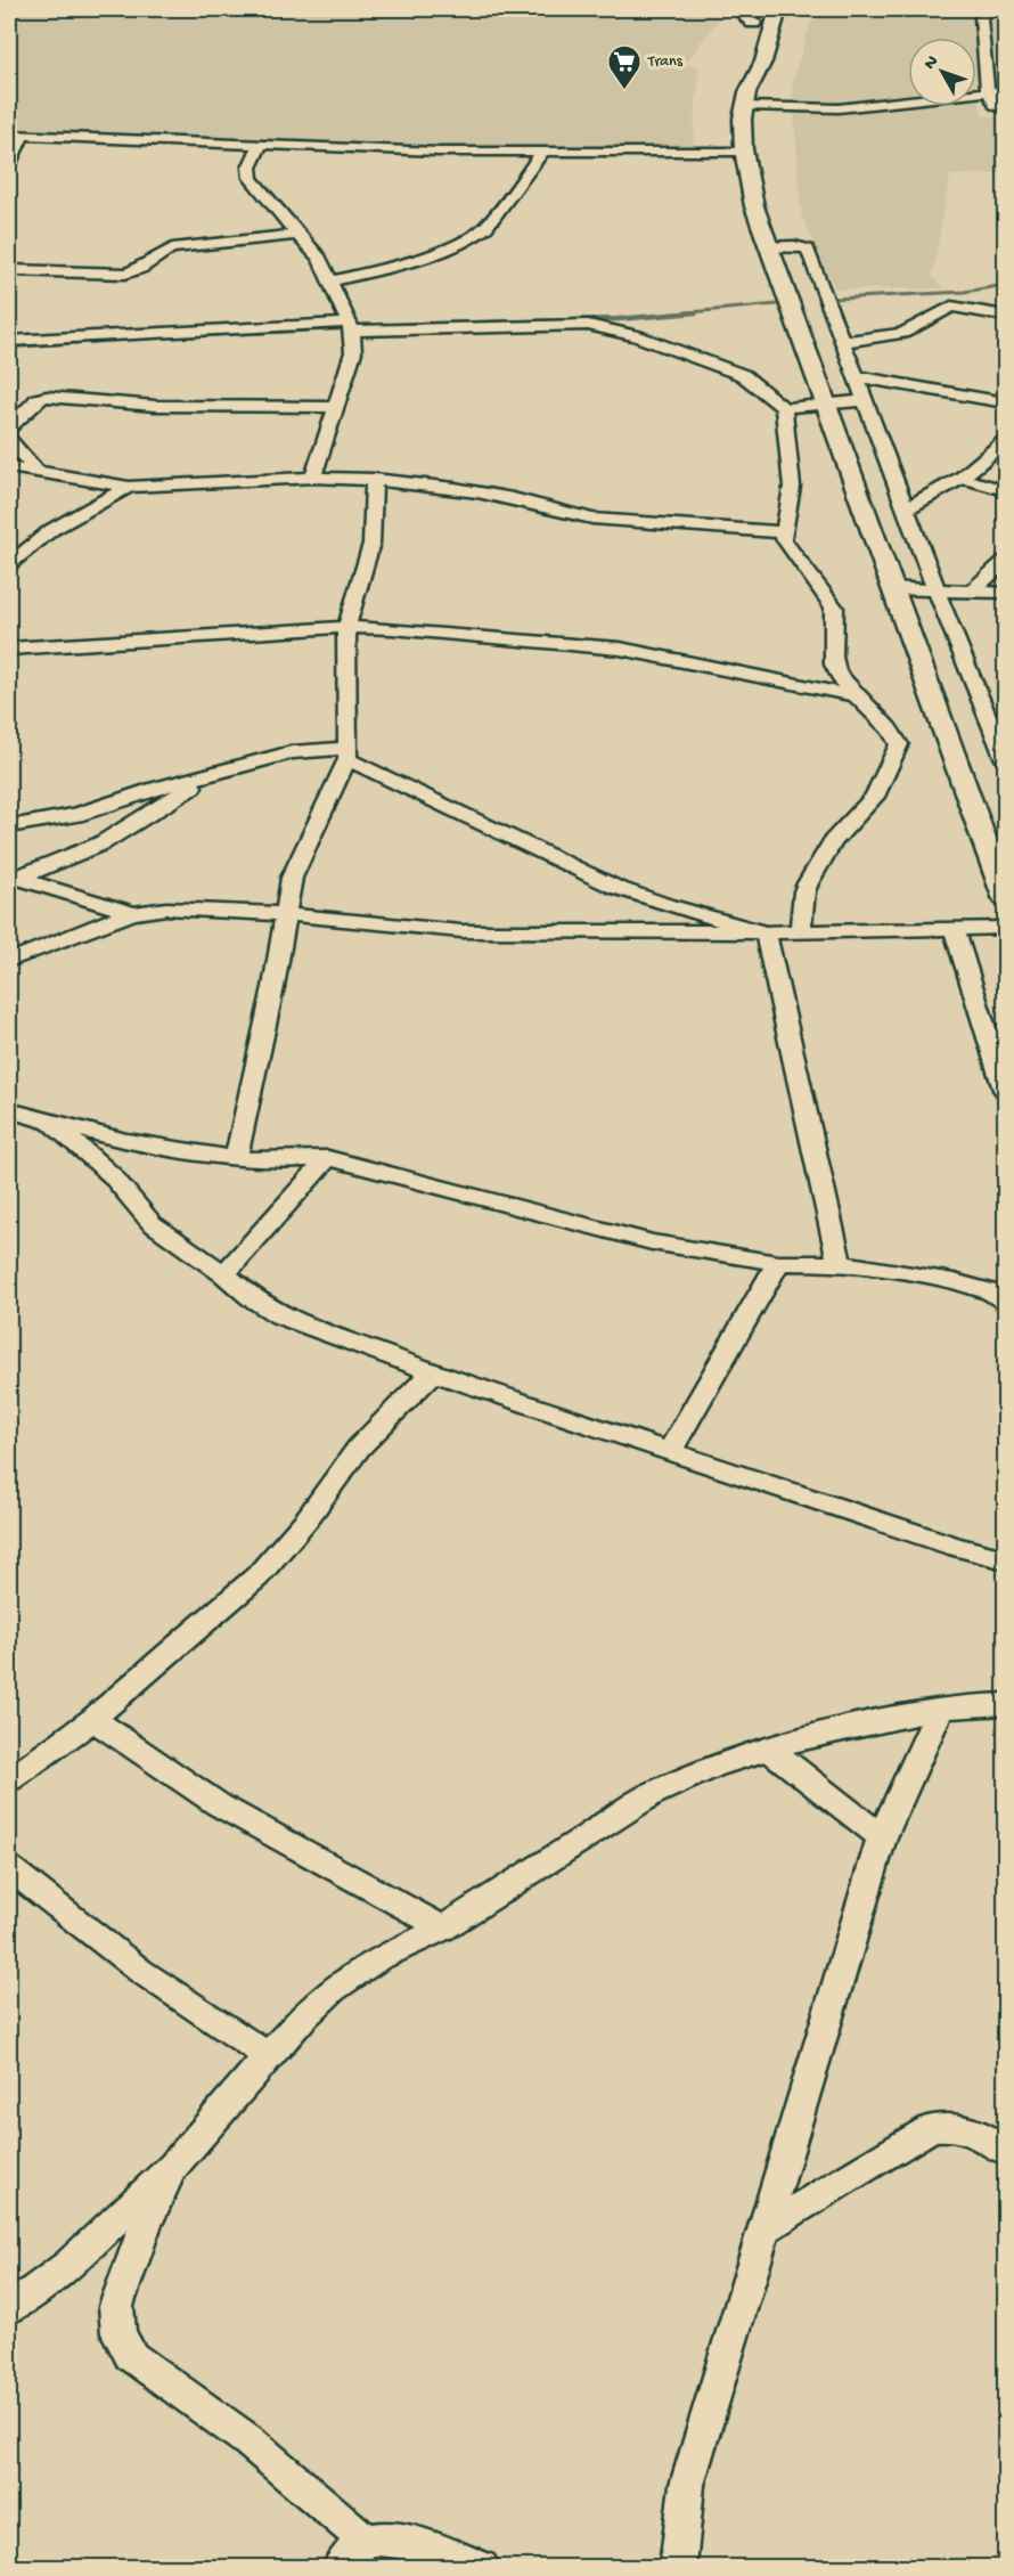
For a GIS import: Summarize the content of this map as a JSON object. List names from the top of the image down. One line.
{"places":{"supermarket":["Trans"]},"north":"top left"}
